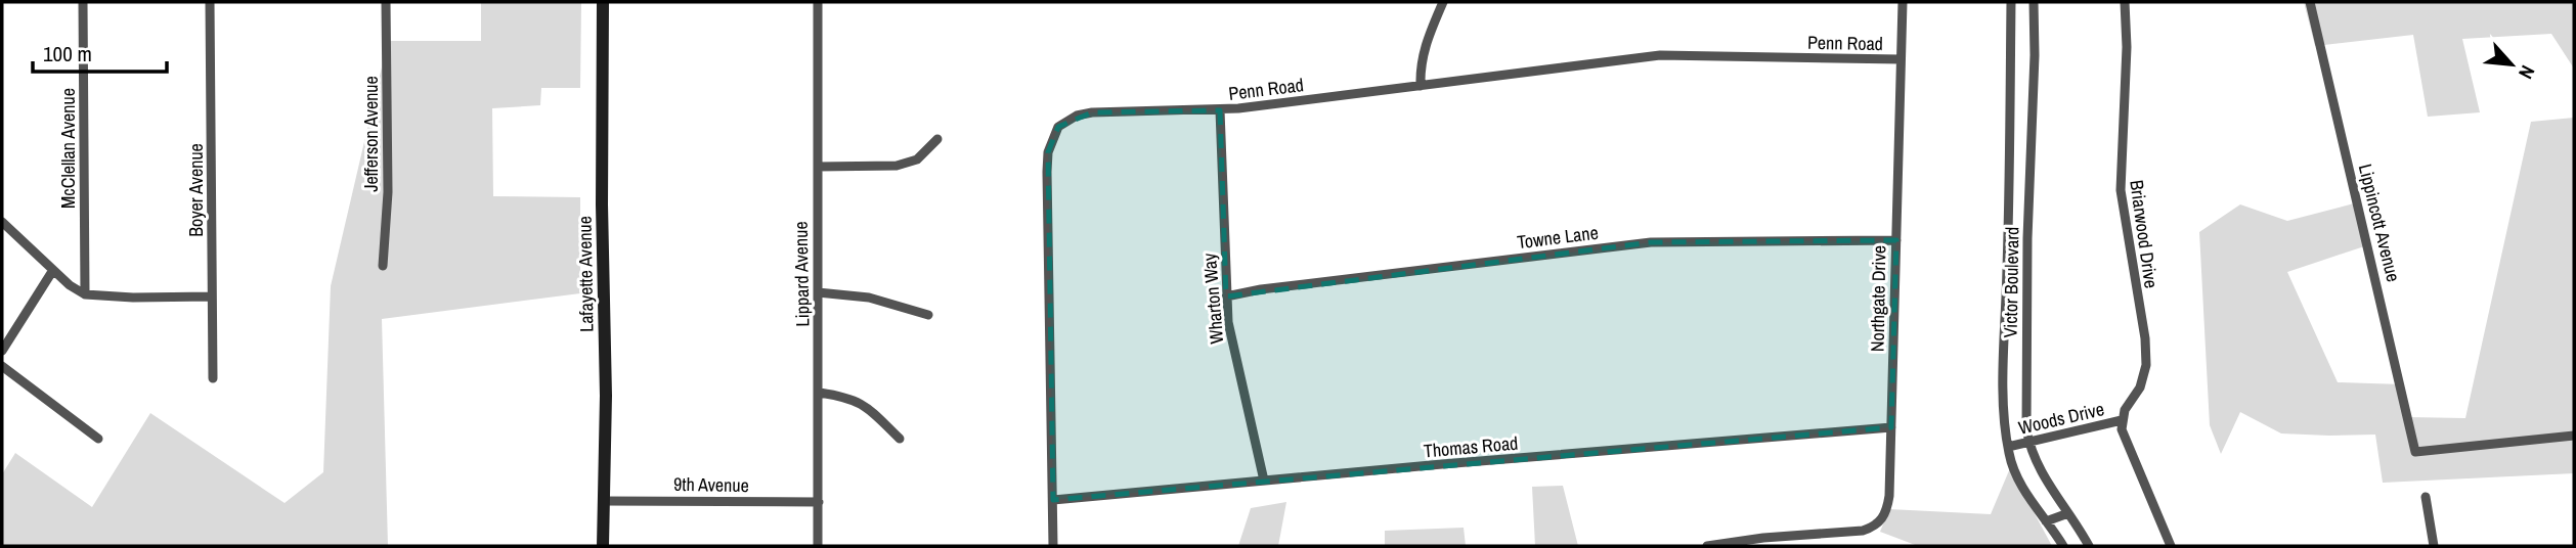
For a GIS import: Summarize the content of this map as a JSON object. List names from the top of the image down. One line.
{"streets":{"street":["Penn Road","Jefferson Avenue","McClellan Avenue","Boyer Avenue","Lippincott Avenue","Briarwood Drive","Towne Lane","Lafayette Avenue","Lippard Avenue","Victor Boulevard","Wharton Way","Northgate Drive","Woods Drive","Thomas Road","9th Avenue"]},"crossings":[["Penn Road","Wharton Way"],["Penn Road","Northgate Drive"],["Penn Road","Thomas Road"],["Briarwood Drive","Woods Drive"],["Towne Lane","Wharton Way"],["Towne Lane","Northgate Drive"],["Lafayette Avenue","9th Avenue"],["Lippard Avenue","9th Avenue"],["Victor Boulevard","Woods Drive"],["Wharton Way","Thomas Road"],["Northgate Drive","Thomas Road"]],"scale_bar":"100 m","north":"bottom right"}
